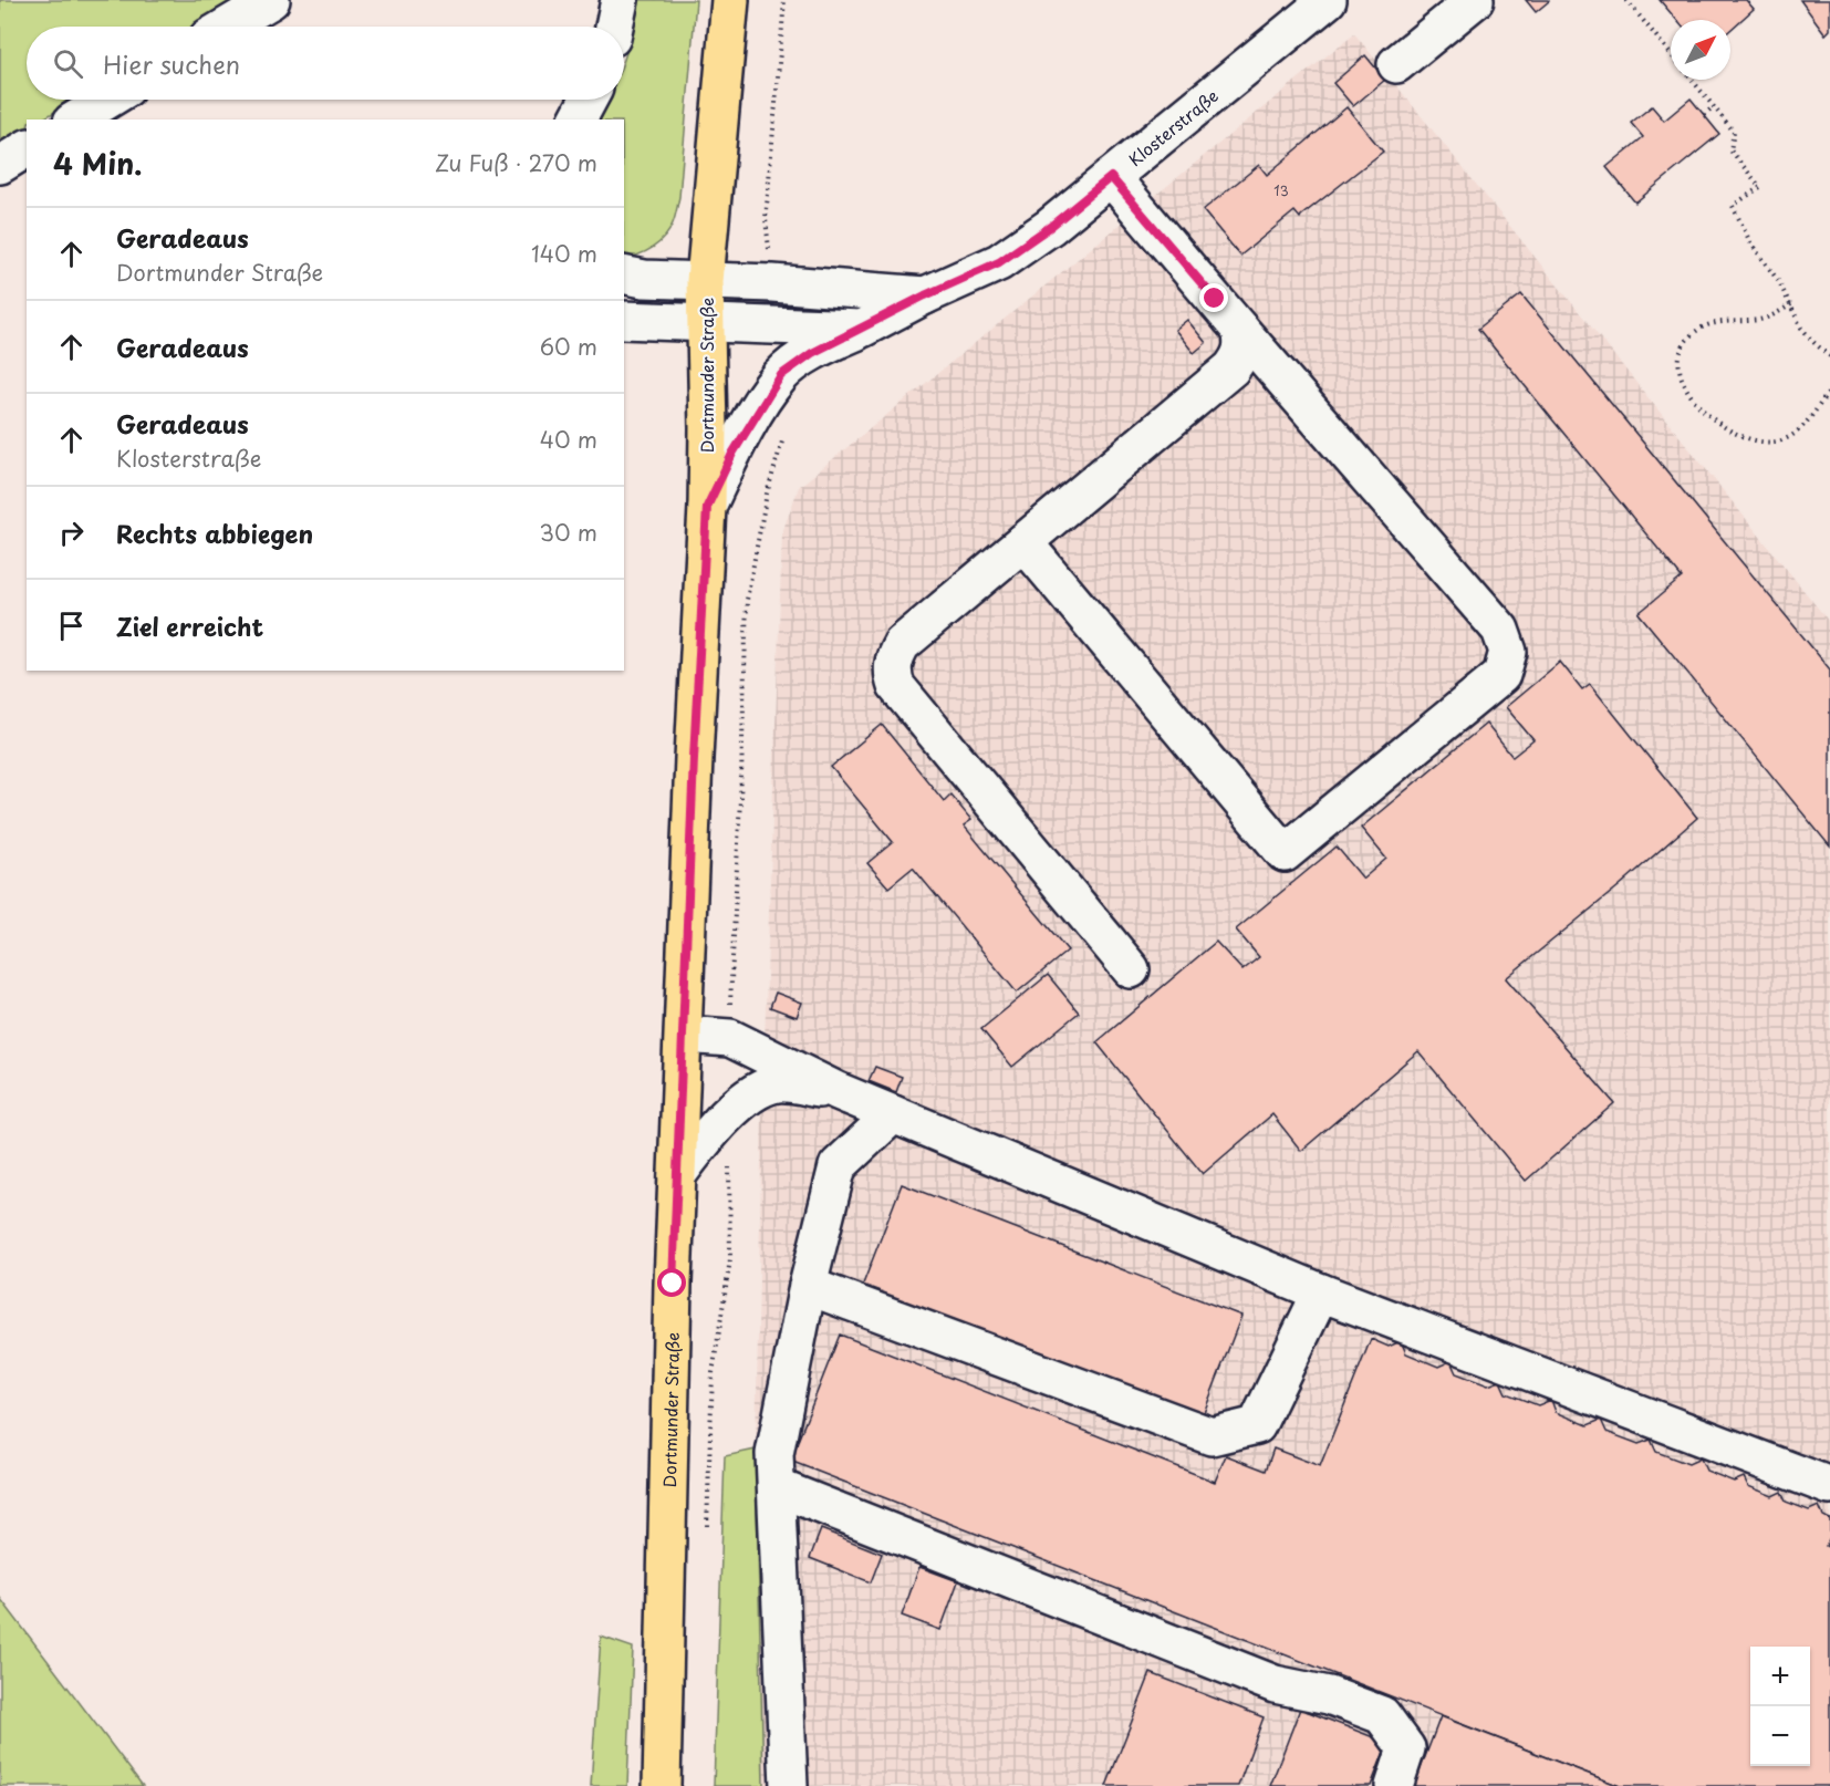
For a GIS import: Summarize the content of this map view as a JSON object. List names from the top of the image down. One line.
{"streets":{"main road":["Dortmunder Straße"],"street":["Klosterstraße"]},"crossings":[["Klosterstraße","Dortmunder Straße"]],"house_numbers":["13"],"north":"top right","page":{"search":"Hier suchen","heading":["4 Min.","Zu Fuß · 270 m"],"list":[["Geradeaus","Dortmunder Straße","140 m"],["Geradeaus","60 m"],["Geradeaus","Klosterstraße","40 m"],["Rechts abbiegen","30 m"],"Ziel erreicht"],"map_buttons":["+","−"]}}
